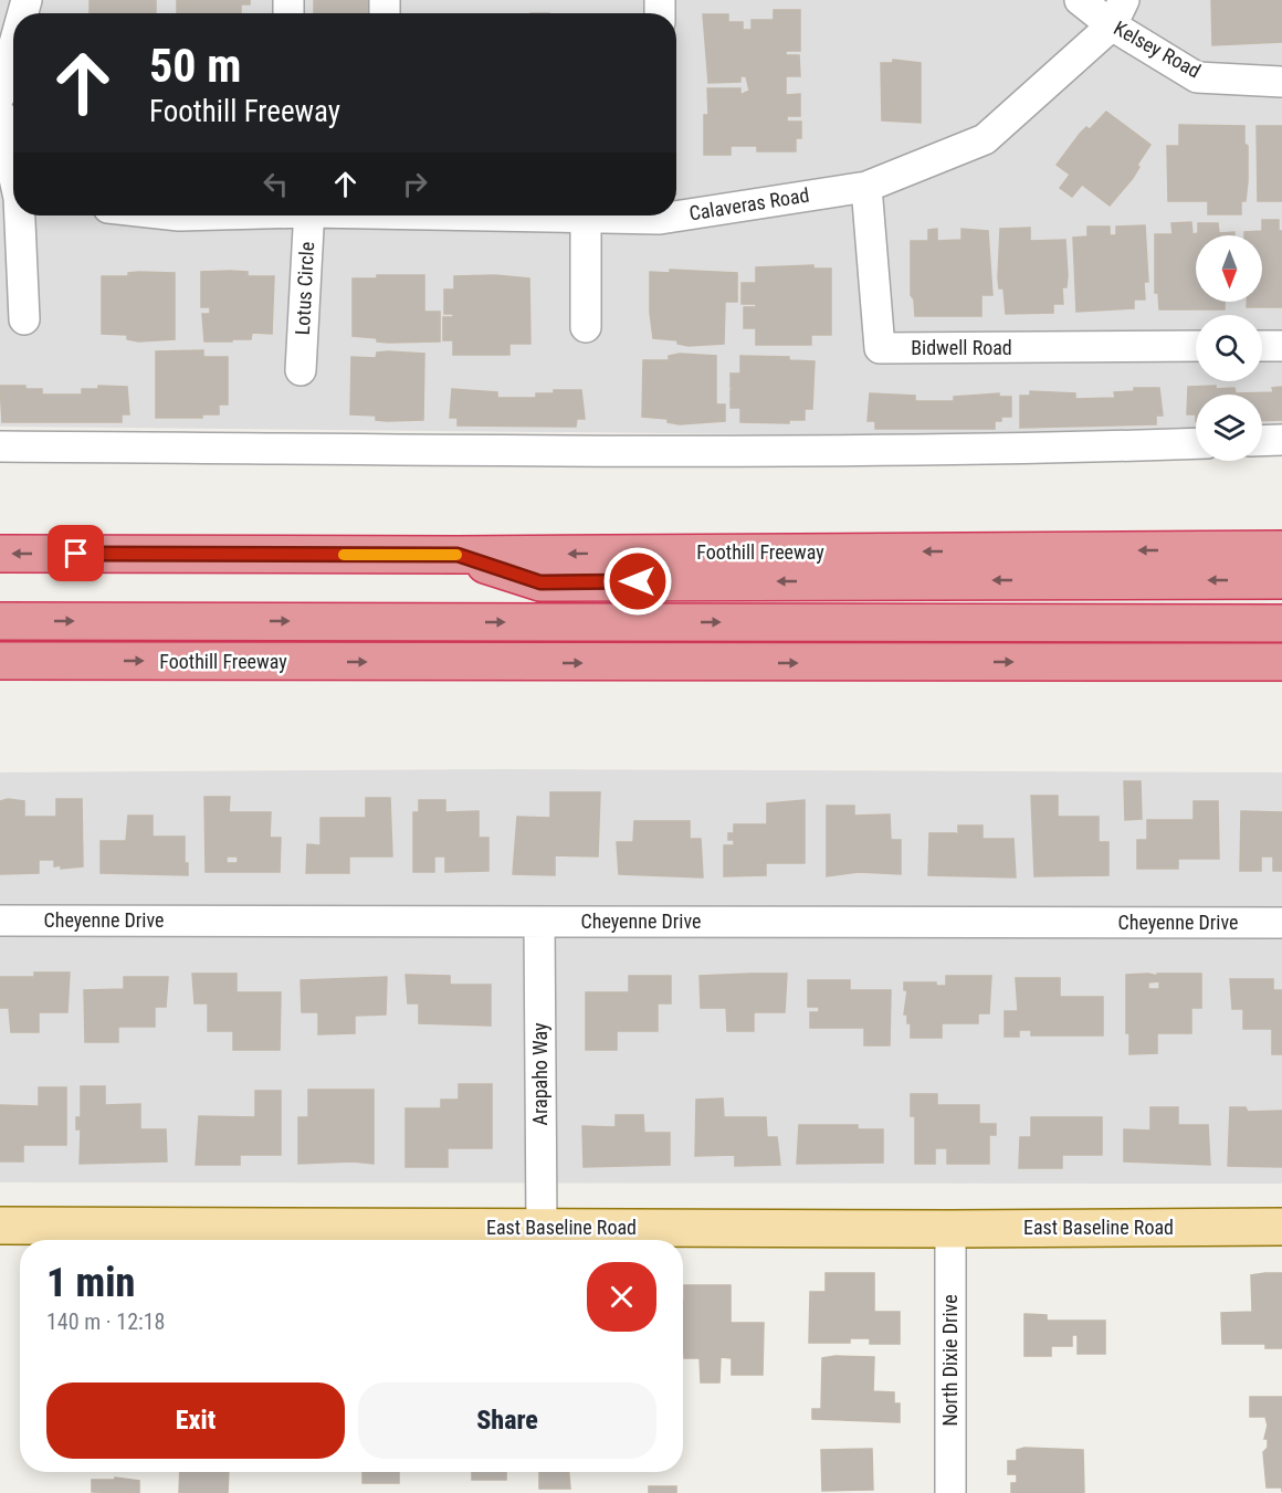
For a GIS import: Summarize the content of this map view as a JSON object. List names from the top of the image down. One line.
{"streets":{"highway":["Foothill Freeway"],"main road":["East Baseline Road"],"street":["Kelsey Road","Calaveras Road","Lotus Circle","Bidwell Road","Cheyenne Drive","Arapaho Way","North Dixie Drive"]},"crossings":[["Kelsey Road","Calaveras Road"],["Calaveras Road","Bidwell Road"],["Cheyenne Drive","Arapaho Way"],["Arapaho Way","East Baseline Road"],["East Baseline Road","North Dixie Drive"]],"north":"bottom","page":{"turn":["50 m","Foothill Freeway"],"heading":["1 min","140 m · 12:18"],"buttons":["Exit","Share"]}}
